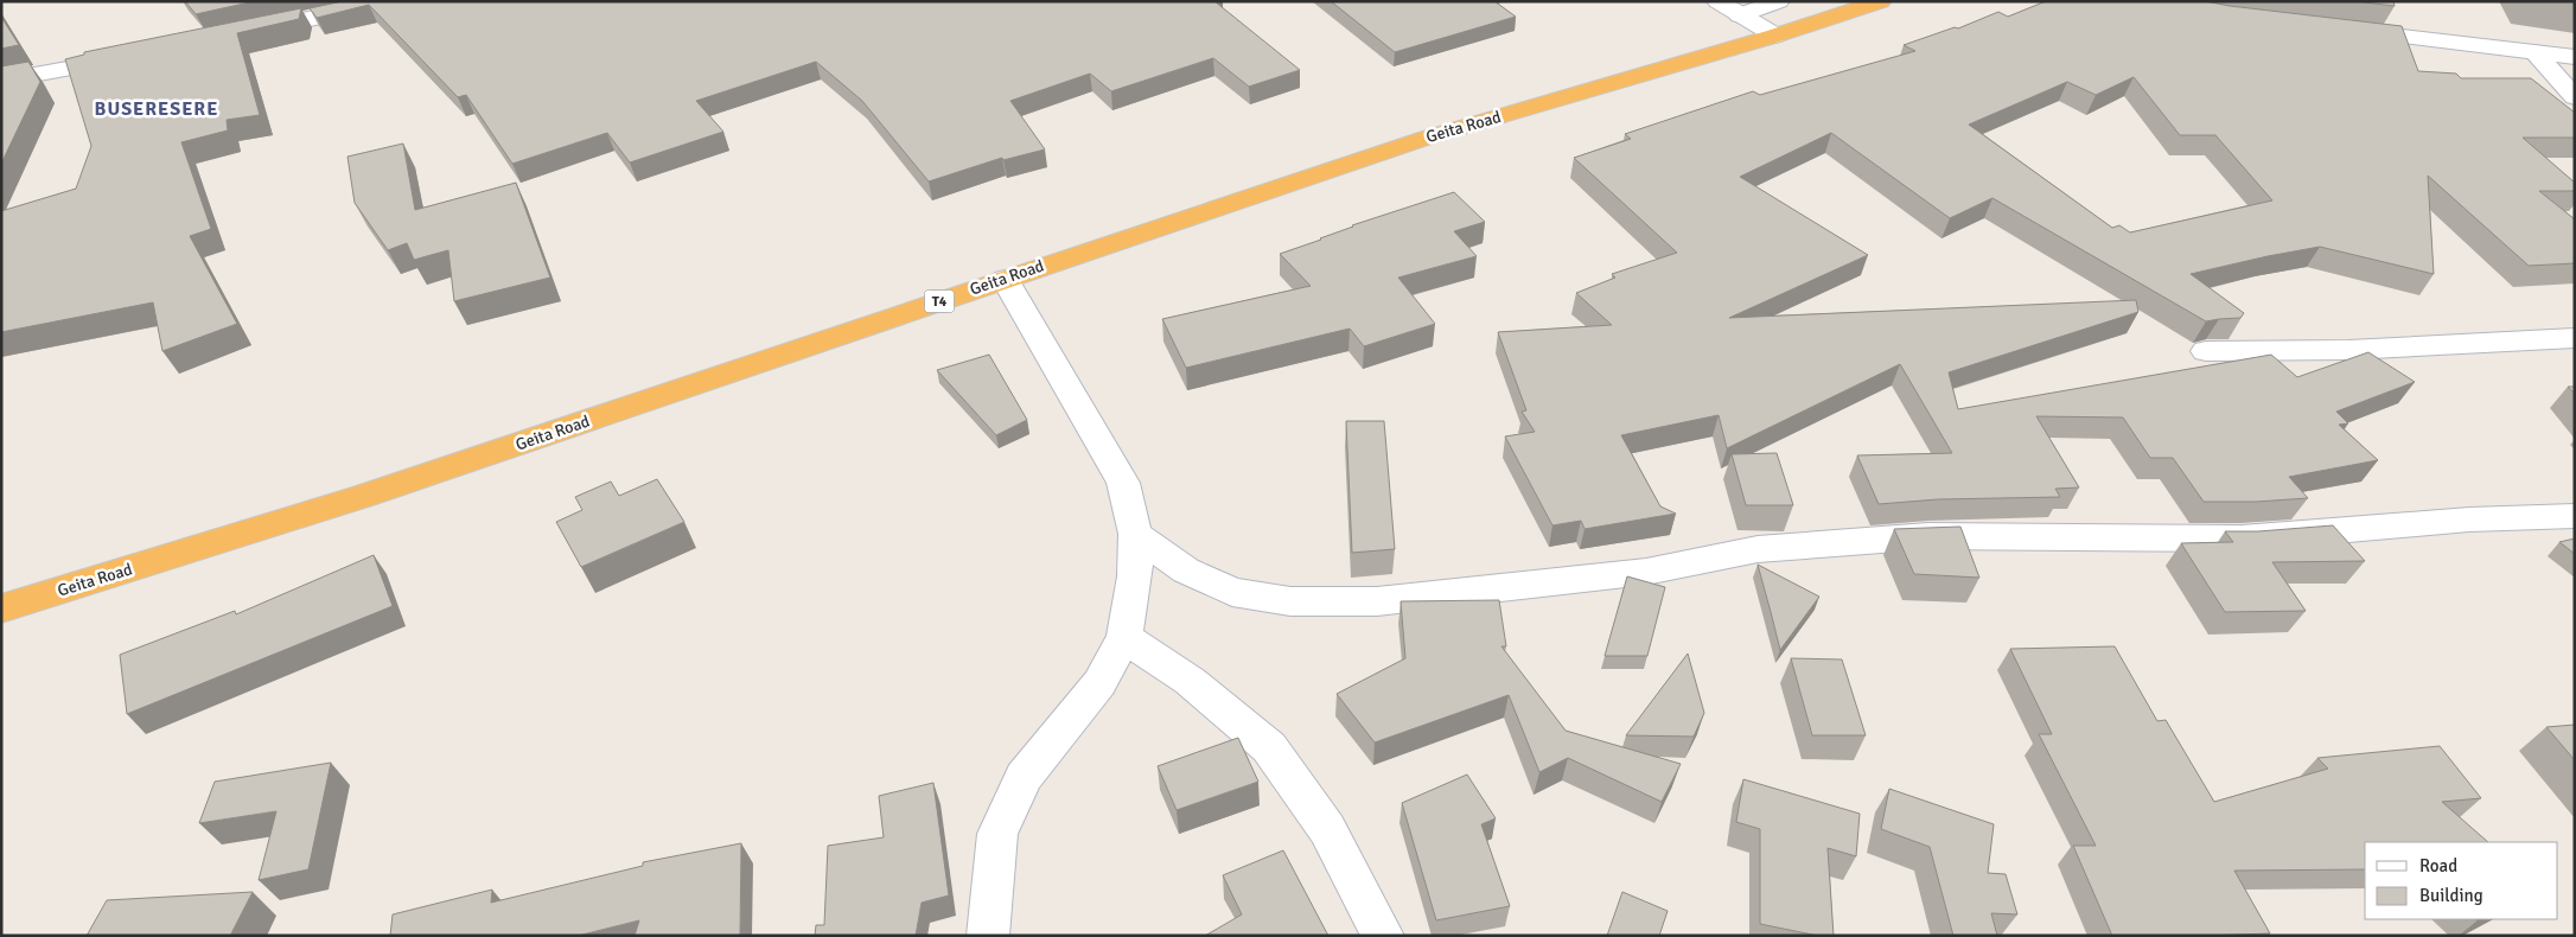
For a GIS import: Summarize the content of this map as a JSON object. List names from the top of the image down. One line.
{"streets":{"highway":["Geita Road","T4"]},"districts":["BUSERESERE"],"legend":["Road","Building"]}
